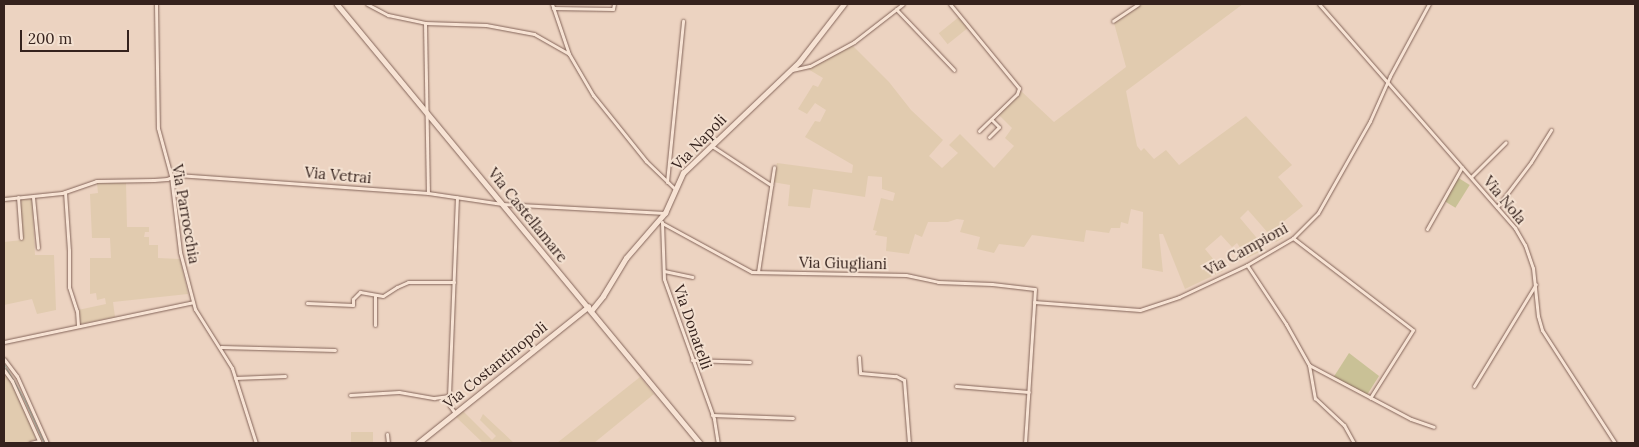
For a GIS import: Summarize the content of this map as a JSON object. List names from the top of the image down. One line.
{"streets":{"street":["Via Napoli","Via Vetrai","Via Nola","Via Parrocchia","Via Castellamare","Via Campioni","Via Giugliani","Via Donatelli","Via Costantinopoli"]},"crossings":[["Via Napoli","Via Vetrai"],["Via Napoli","Via Castellamare"],["Via Napoli","Via Donatelli"],["Via Napoli","Via Costantinopoli"],["Via Vetrai","Via Parrocchia"],["Via Vetrai","Via Castellamare"],["Via Vetrai","Via Donatelli"],["Via Nola","Via Campioni"],["Via Castellamare","Via Costantinopoli"],["Via Campioni","Via Giugliani"],["Via Giugliani","Via Donatelli"]],"scale_bar":"200 m"}
